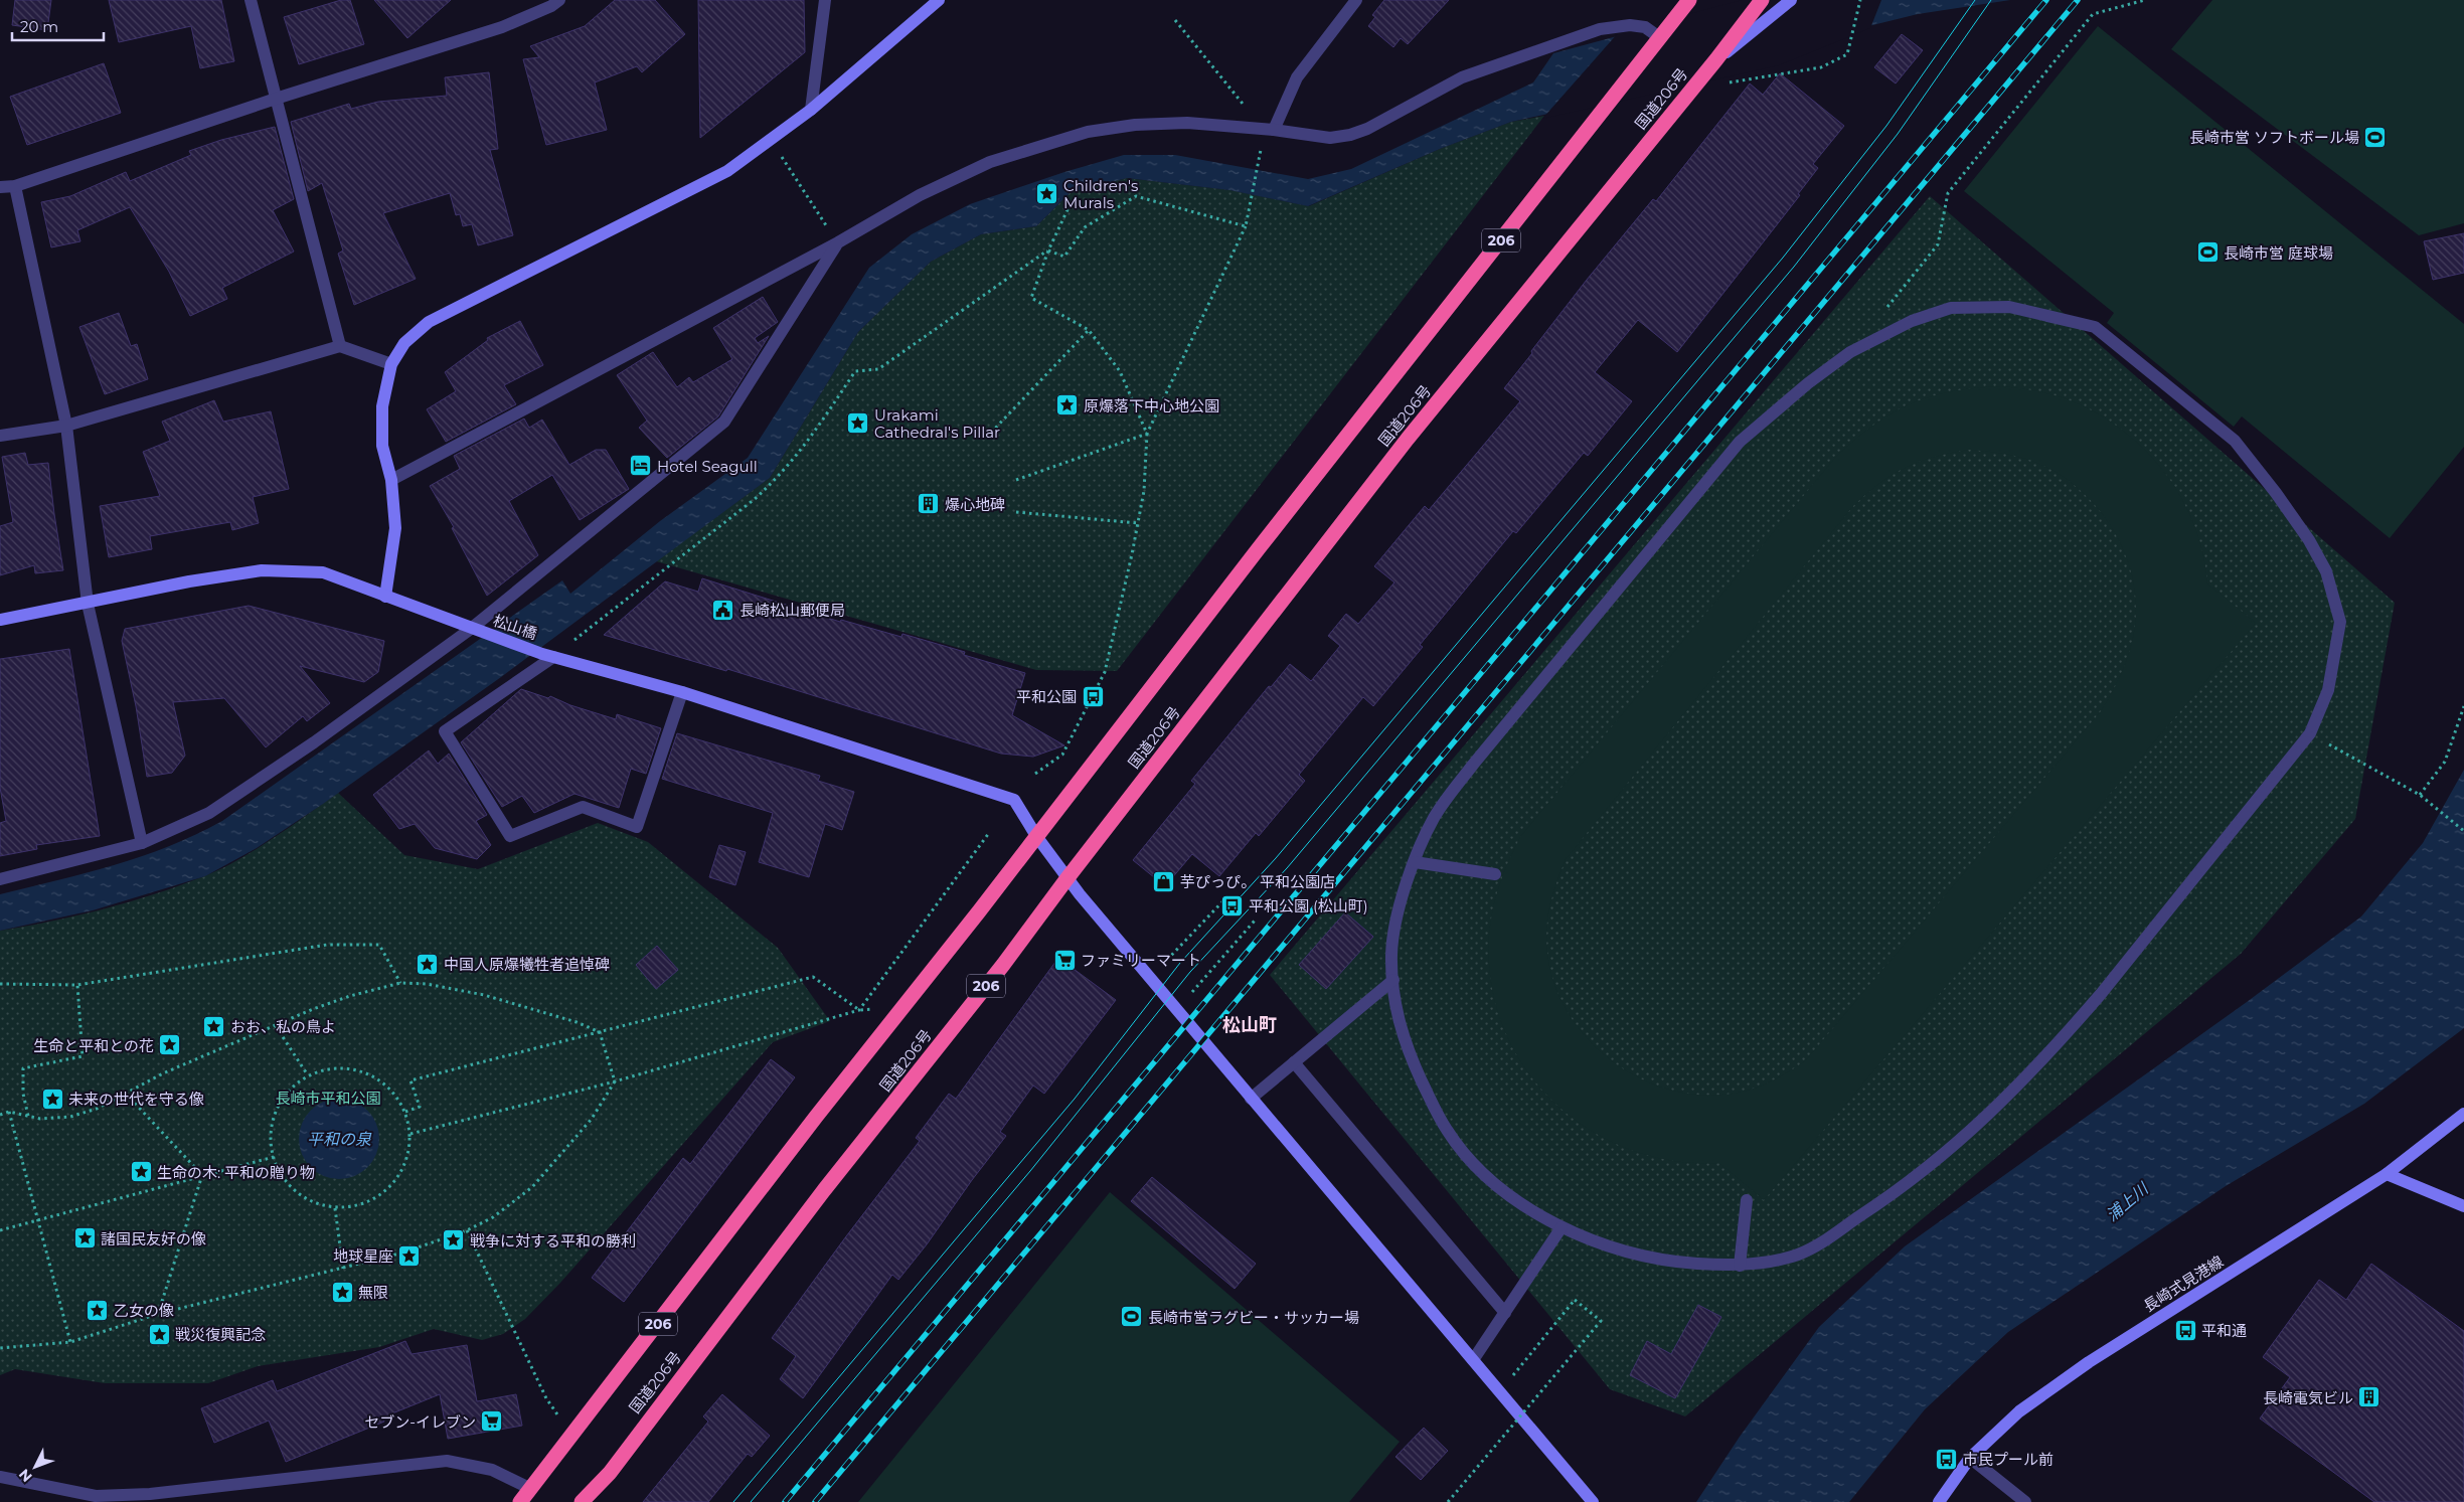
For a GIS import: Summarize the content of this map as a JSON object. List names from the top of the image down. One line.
{"streets":{"highway":["国道206号","206"],"street":["松山橋","長崎式見港線"]},"crossings":[["国道206号","松山橋"]],"districts":["松山町"],"water":["平和の泉","浦上川"],"parks":["長崎市平和公園"],"places":{"sports":["長崎市営 ソフトボール場","長崎市営 庭球場","長崎市営ラグビー・サッカー場"],"place":["Children's Murals","原爆落下中心地公園","Urakami Cathedral's Pillar","中国人原爆犧牲者追悼碑","おお、私の鳥よ","生命と平和との花","未来の世代を守る像","生命の木: 平和の贈り物","諸国民友好の像","戦争に対する平和の勝利","地球星座","無限","乙女の像","戦災復興記念"],"hotel":["Hotel Seagull"],"building":["爆心地碑","長崎電気ビル"],"public building":["長崎松山郵便局"],"bus stop":["平和公園","平和公園 (松山町)","平和通","市民プール前"],"shop":["芋ぴっぴ。 平和公園店"],"supermarket":["ファミリーマート","セブン-イレブン"]},"scale_bar":"20 m","north":"bottom left"}
